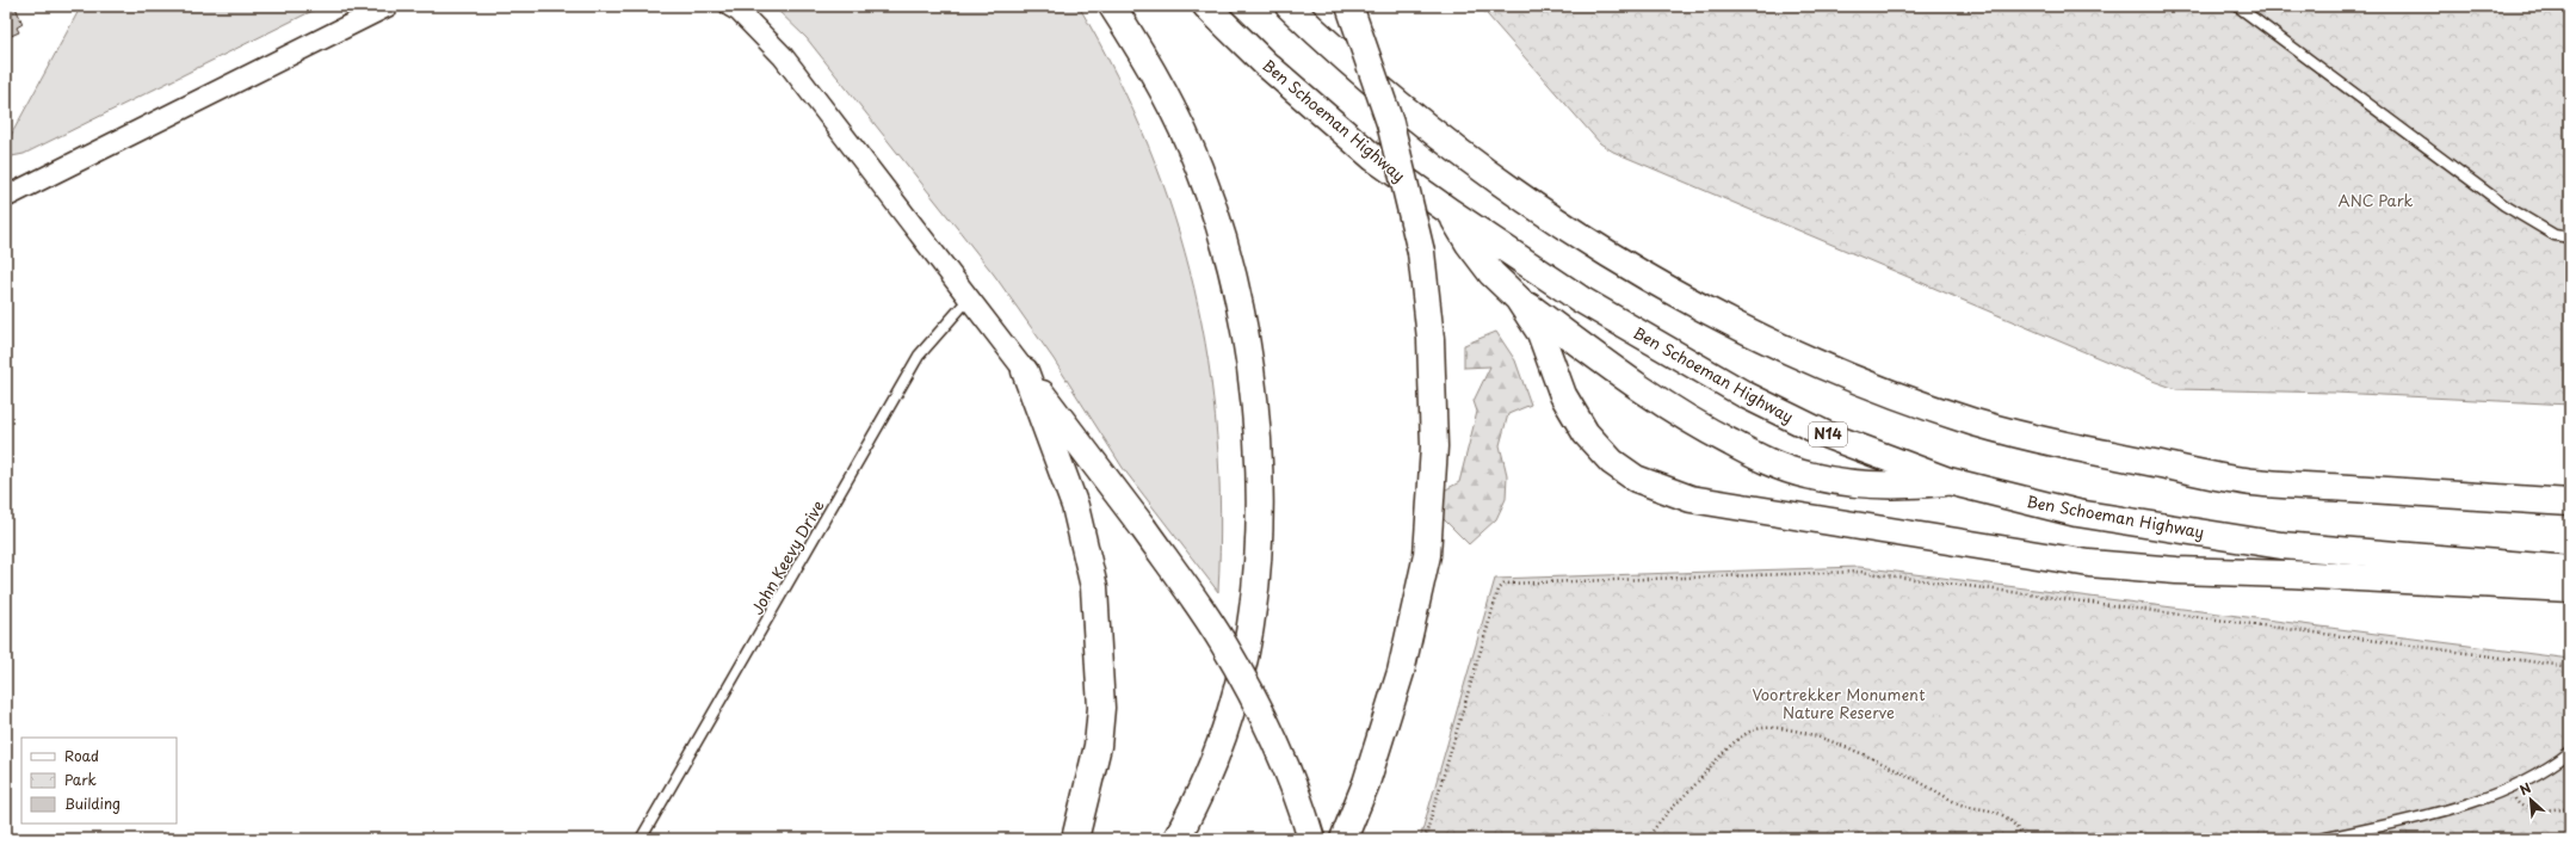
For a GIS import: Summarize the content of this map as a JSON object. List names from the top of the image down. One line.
{"streets":{"main road":["Ben Schoeman Highway","N14"],"lane":["John Keevy Drive"]},"parks":["ANC Park","Voortrekker Monument Nature Reserve"],"legend":["Road","Park","Building"],"north":"top left"}
